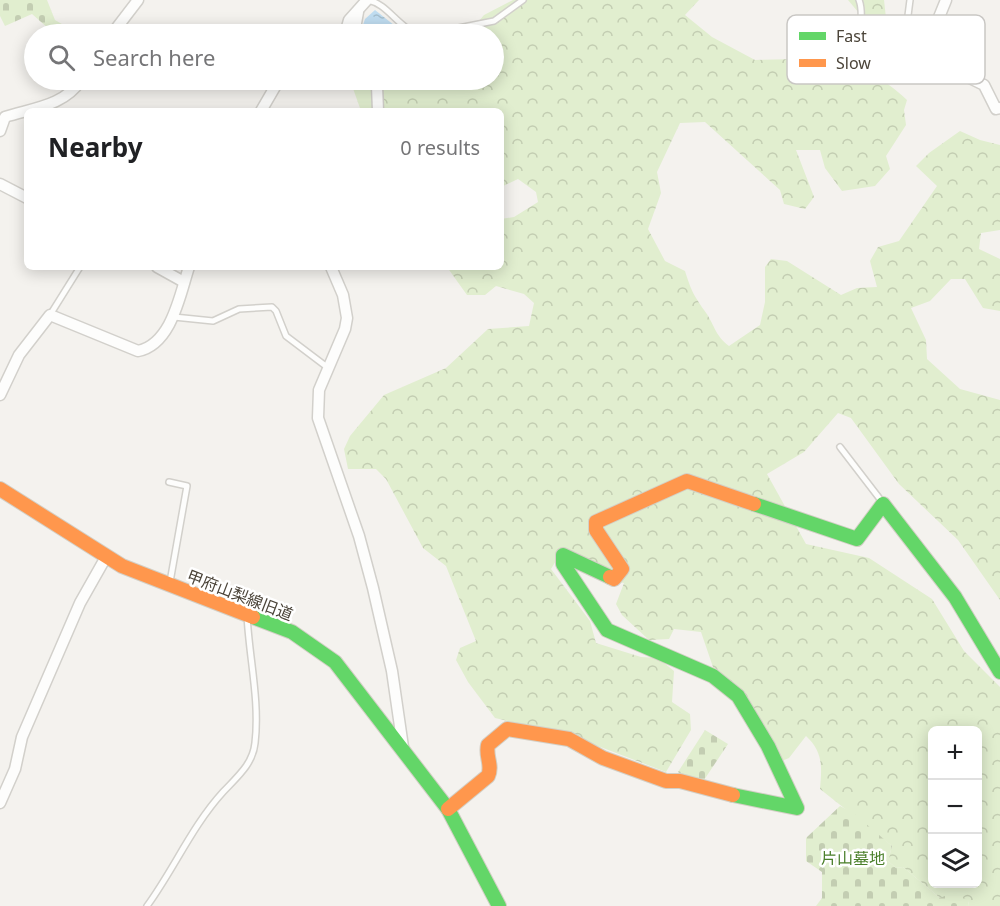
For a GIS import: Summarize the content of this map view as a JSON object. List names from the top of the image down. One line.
{"streets":{"street":["甲府山梨線旧道"]},"parks":["片山墓地"],"legend":["Fast","Slow"],"page":{"search":"Search here","heading":["Nearby","0 results"],"map_buttons":["+","−"]}}
